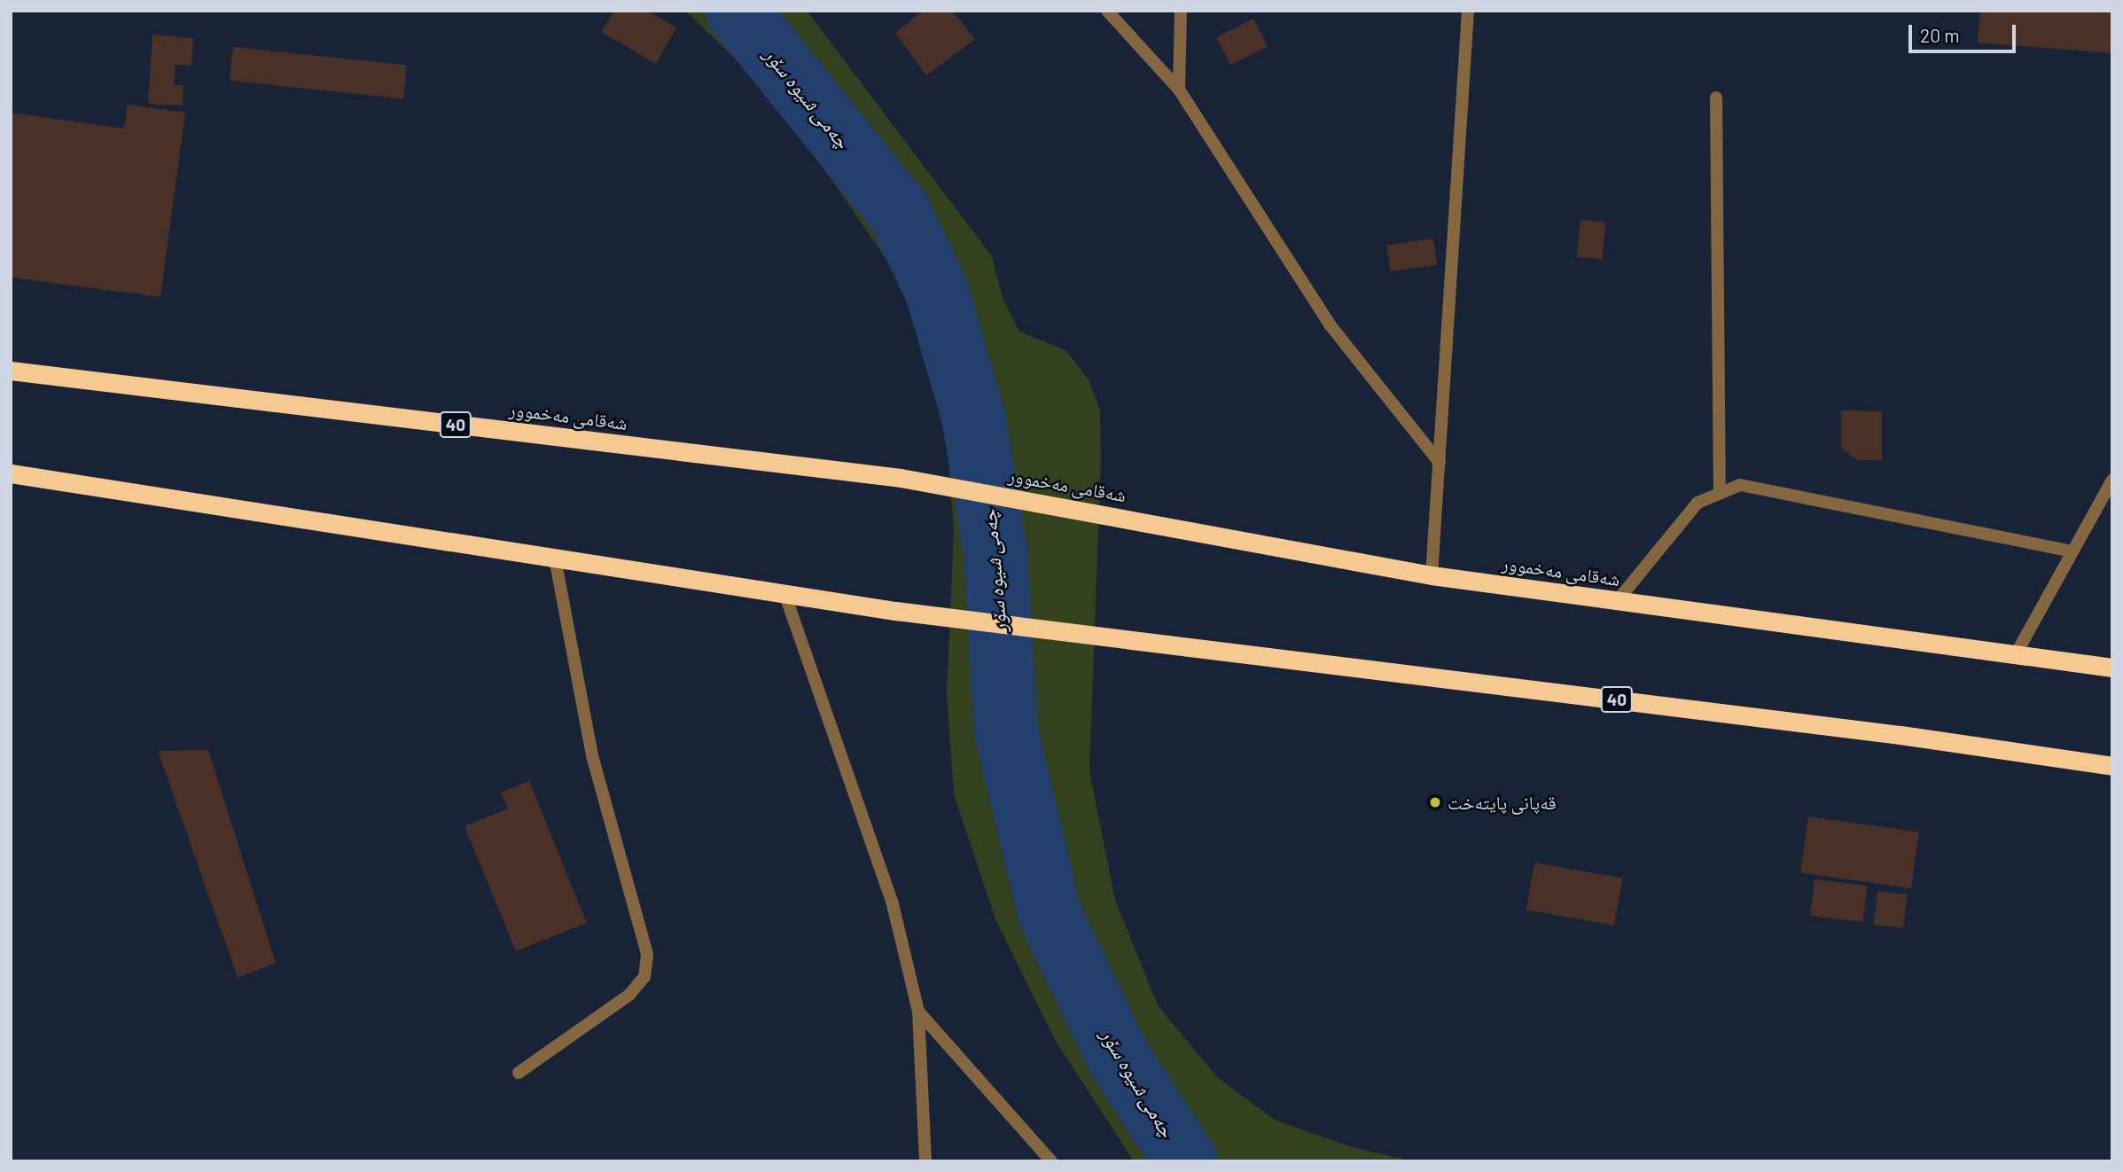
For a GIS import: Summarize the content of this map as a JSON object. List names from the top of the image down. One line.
{"streets":{"highway":["شەقامی مەخموور","40"]},"water":["چەمی شیوە سۆر"],"places":["قەپانی پایتەخت"],"scale_bar":"20 m"}
